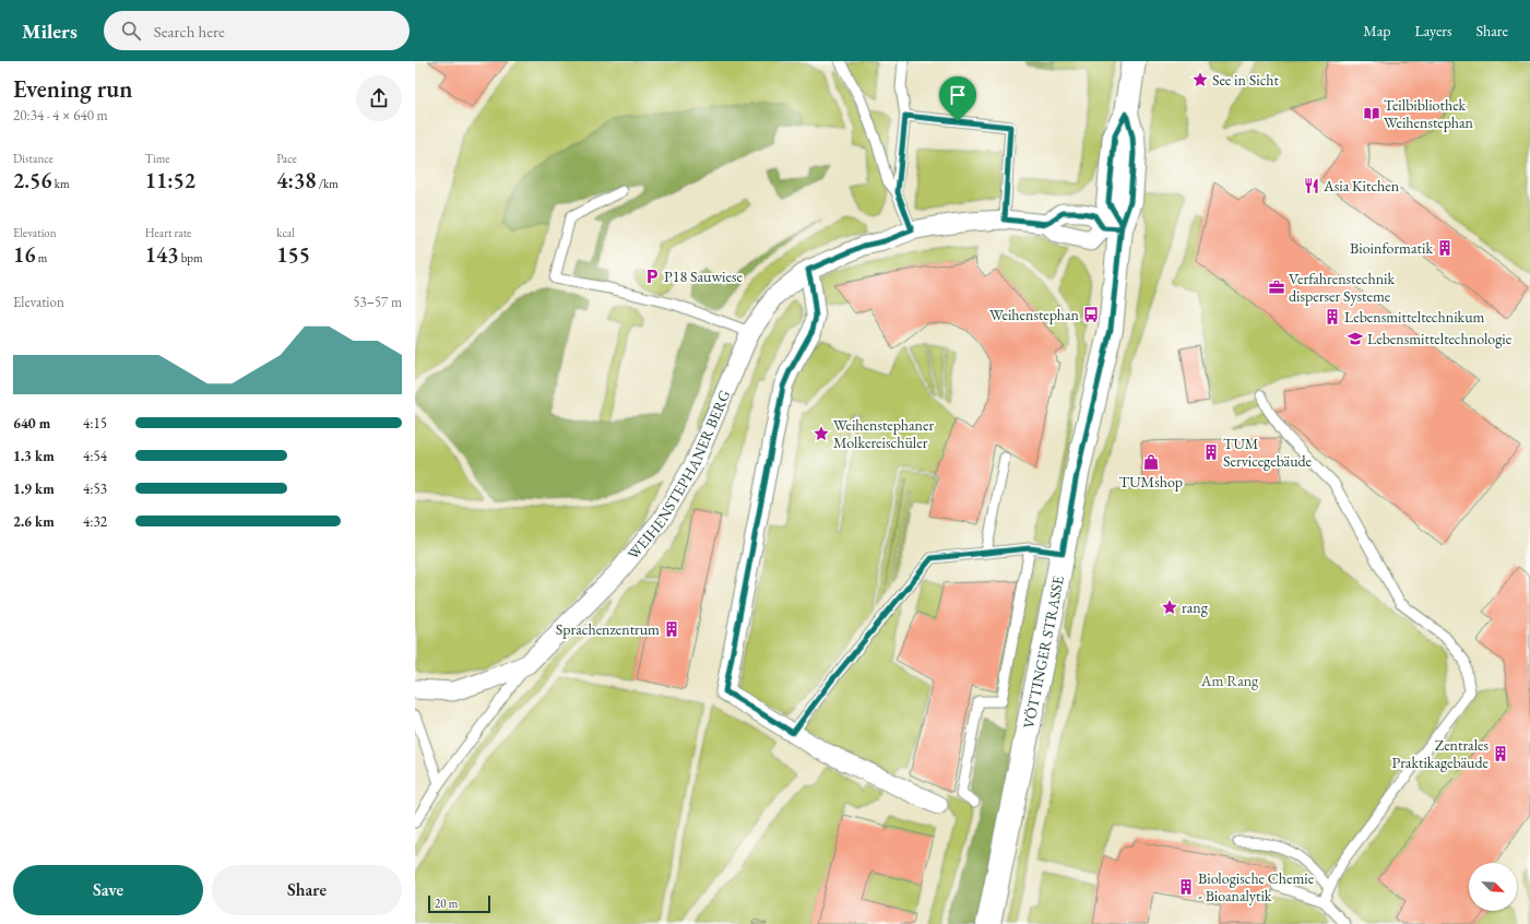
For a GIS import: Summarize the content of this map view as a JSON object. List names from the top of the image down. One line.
{"streets":{"main road":["VÖTTINGER STRASSE"],"street":["WEIHENSTEPHANER BERG"]},"crossings":[["WEIHENSTEPHANER BERG","VÖTTINGER STRASSE"]],"parks":["Am Rang"],"places":{"place":["See in Sicht","Weihenstephaner Molkereischüler","rang"],"library":["Teilbibliothek Weihenstephan"],"restaurant":["Asia Kitchen"],"building":["Bioinformatik","Lebensmitteltechnikum","TUM Servicegebäude","Sprachenzentrum","Zentrales Praktikagebäude","Biologische Chemie - Bioanalytik"],"parking":["P18 Sauwiese"],"office":["Verfahrenstechnik disperser Systeme"],"bus stop":["Weihenstephan"],"school or university":["Lebensmitteltechnologie"],"shop":["TUMshop"]},"scale_bar":"20 m","north":"bottom right","page":{"header":"Milers","search":"Search here","nav":["Map","Layers","Share"],"heading":["Evening run","20:34 · 4 × 640 m"],"stats":[["Distance","2.56 km"],["Time","11:52"],["Pace","4:38 /km"],["Elevation","16 m"],["Heart rate","143 bpm"],["kcal","155"]],"chart":["Elevation","53–57 m"],"list":[{"name":"640 m","note":"4:15"},{"name":"1.3 km","note":"4:54"},{"name":"1.9 km","note":"4:53"},{"name":"2.6 km","note":"4:32"}],"buttons":["Save","Share"],"scale":"20 m"}}
